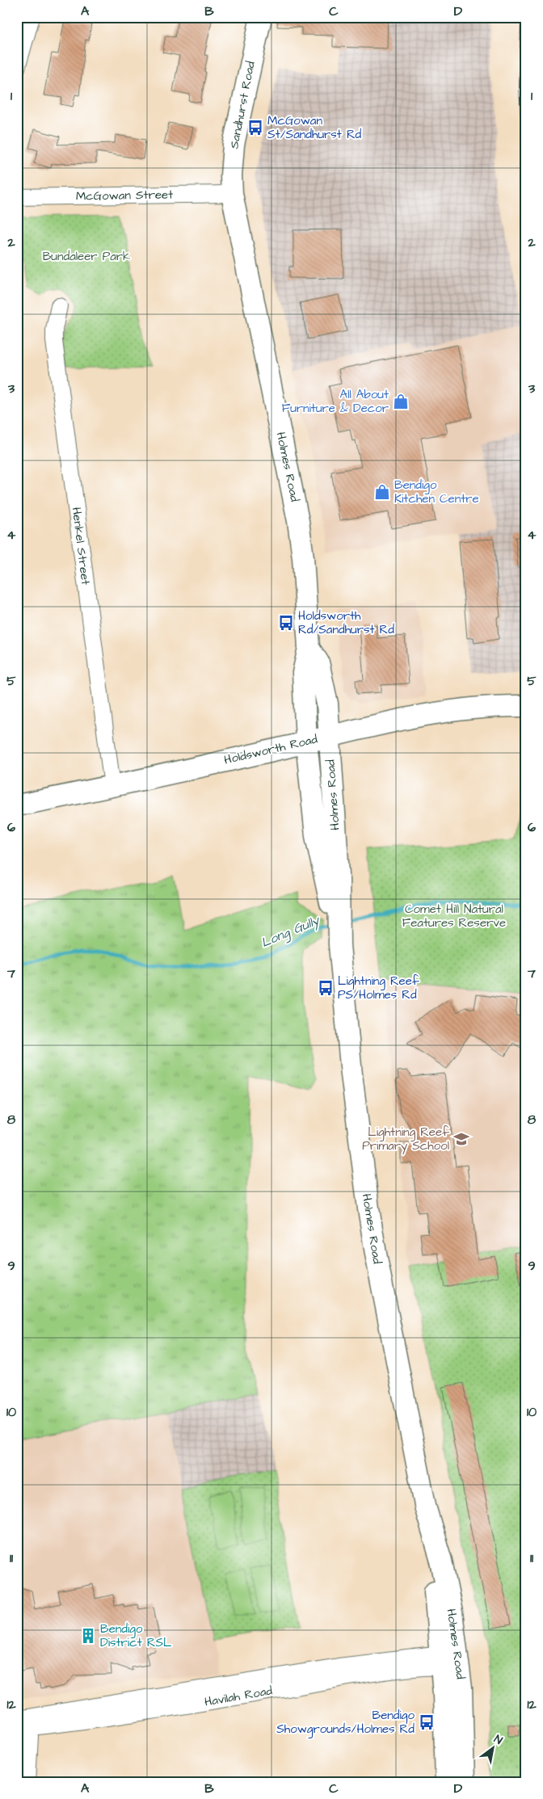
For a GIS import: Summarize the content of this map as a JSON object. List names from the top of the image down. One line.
{"streets":{"main road":["Sandhurst Road","Holmes Road","Holdsworth Road"],"street":["McGowan Street","Henkel Street","Havilah Road"]},"crossings":[["Sandhurst Road","McGowan Street"],["Sandhurst Road","Holmes Road"],["McGowan Street","Holmes Road"],["Holmes Road","Holdsworth Road"],["Holmes Road","Havilah Road"],["Henkel Street","Holdsworth Road"]],"water":["Long Gully"],"parks":["Bundaleer Park","Comet Hill Natural Features Reserve"],"places":{"bus stop":["McGowan St/Sandhurst Rd","Holdsworth Rd/Sandhurst Rd","Lightning Reef PS/Holmes Rd","Bendigo Showgrounds/Holmes Rd"],"shop":["All About Furniture & Decor","Bendigo Kitchen Centre"],"school or university":["Lightning Reef Primary School"],"building":["Bendigo District RSL"]},"north":"top right","grid":{"columns":["A","B","C","D"],"rows":["1","2","3","4","5","6","7","8","9","10","11","12"]}}
